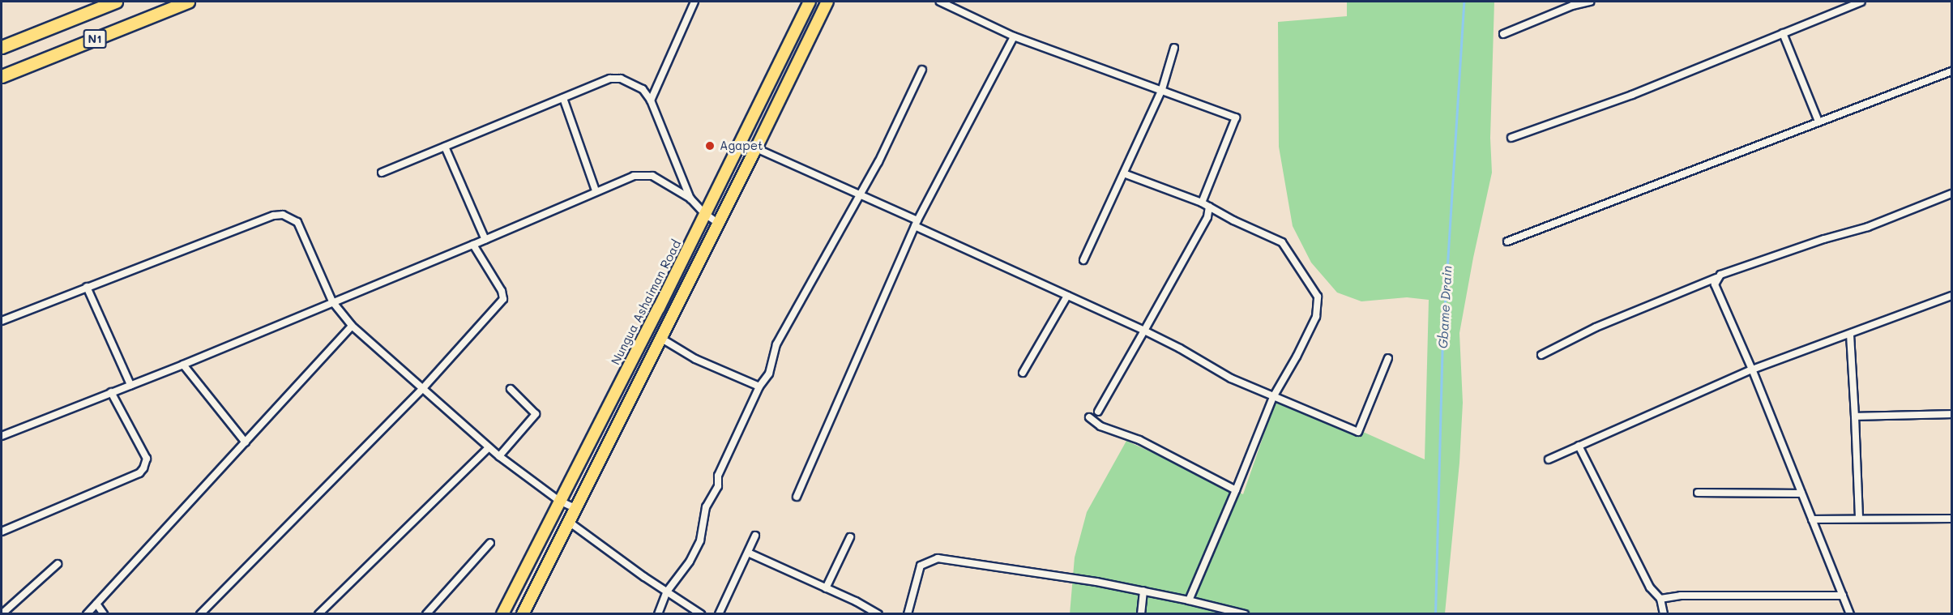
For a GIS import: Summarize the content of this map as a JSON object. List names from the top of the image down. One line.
{"streets":{"highway":["N1"],"main road":["Nungua Ashaiman Road"]},"water":["Gbame Drain"],"places":["Agapet"]}
